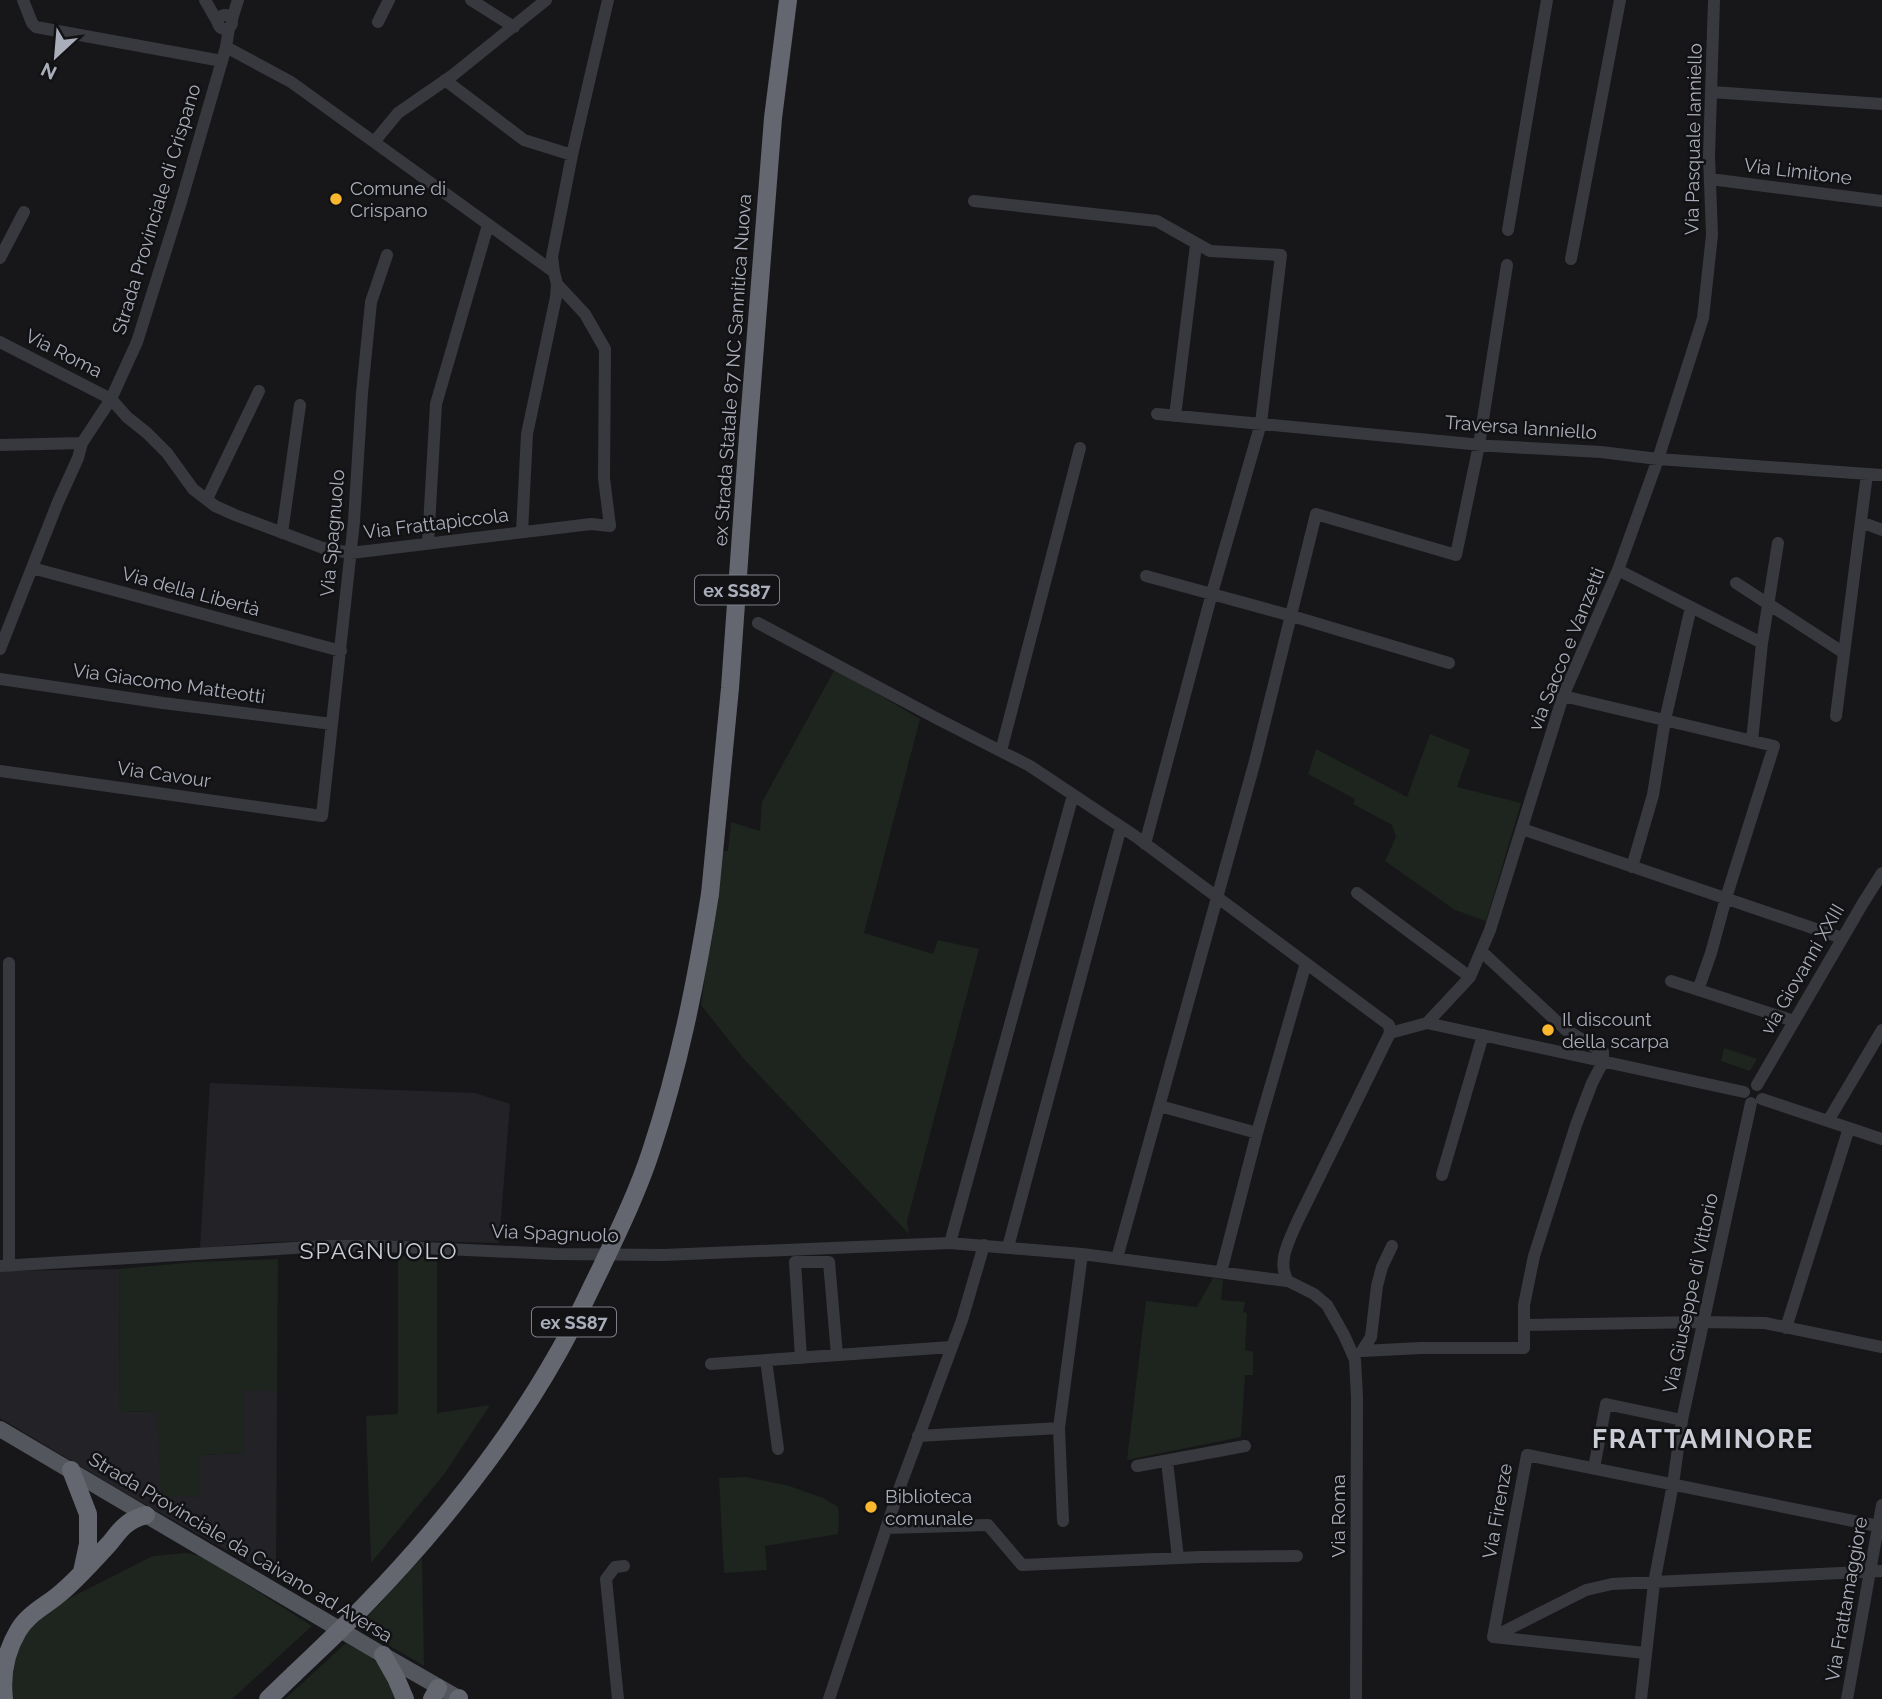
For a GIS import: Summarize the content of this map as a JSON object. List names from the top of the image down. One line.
{"streets":{"highway":["ex Strada Statale 87 NC Sannitica Nuova","ex SS87"],"main road":["Strada Provinciale da Caivano ad Aversa"],"street":["Via Pasquale Ianniello","Via Limitone","Strada Provinciale di Crispano","Via Roma","Traversa Ianniello","Via Frattapiccola","Via Spagnuolo","Via della Libertà","via Sacco e Vanzetti","Via Giacomo Matteotti","Via Cavour","via Giovanni XXIII","Via Giuseppe di Vittorio","Via Firenze","Via Frattamaggiore"]},"crossings":[["Via Pasquale Ianniello","Via Limitone"],["Via Pasquale Ianniello","via Sacco e Vanzetti"],["Strada Provinciale di Crispano","Via Roma"],["Strada Provinciale di Crispano","Via Frattapiccola"],["Strada Provinciale di Crispano","Via della Libertà"],["Via Roma","Via Frattapiccola"],["Via Roma","Via Spagnuolo"],["Traversa Ianniello","via Sacco e Vanzetti"],["Via Frattapiccola","Via Spagnuolo"],["Via Spagnuolo","Via della Libertà"],["Via Spagnuolo","Via Giacomo Matteotti"],["Via Spagnuolo","Via Cavour"],["via Giovanni XXIII","Via Giuseppe di Vittorio"],["Via Giuseppe di Vittorio","Via Firenze"],["Via Firenze","Via Frattamaggiore"]],"districts":["SPAGNUOLO","FRATTAMINORE"],"places":["Comune di Crispano","Il discount della scarpa","Biblioteca comunale"],"north":"bottom left"}
